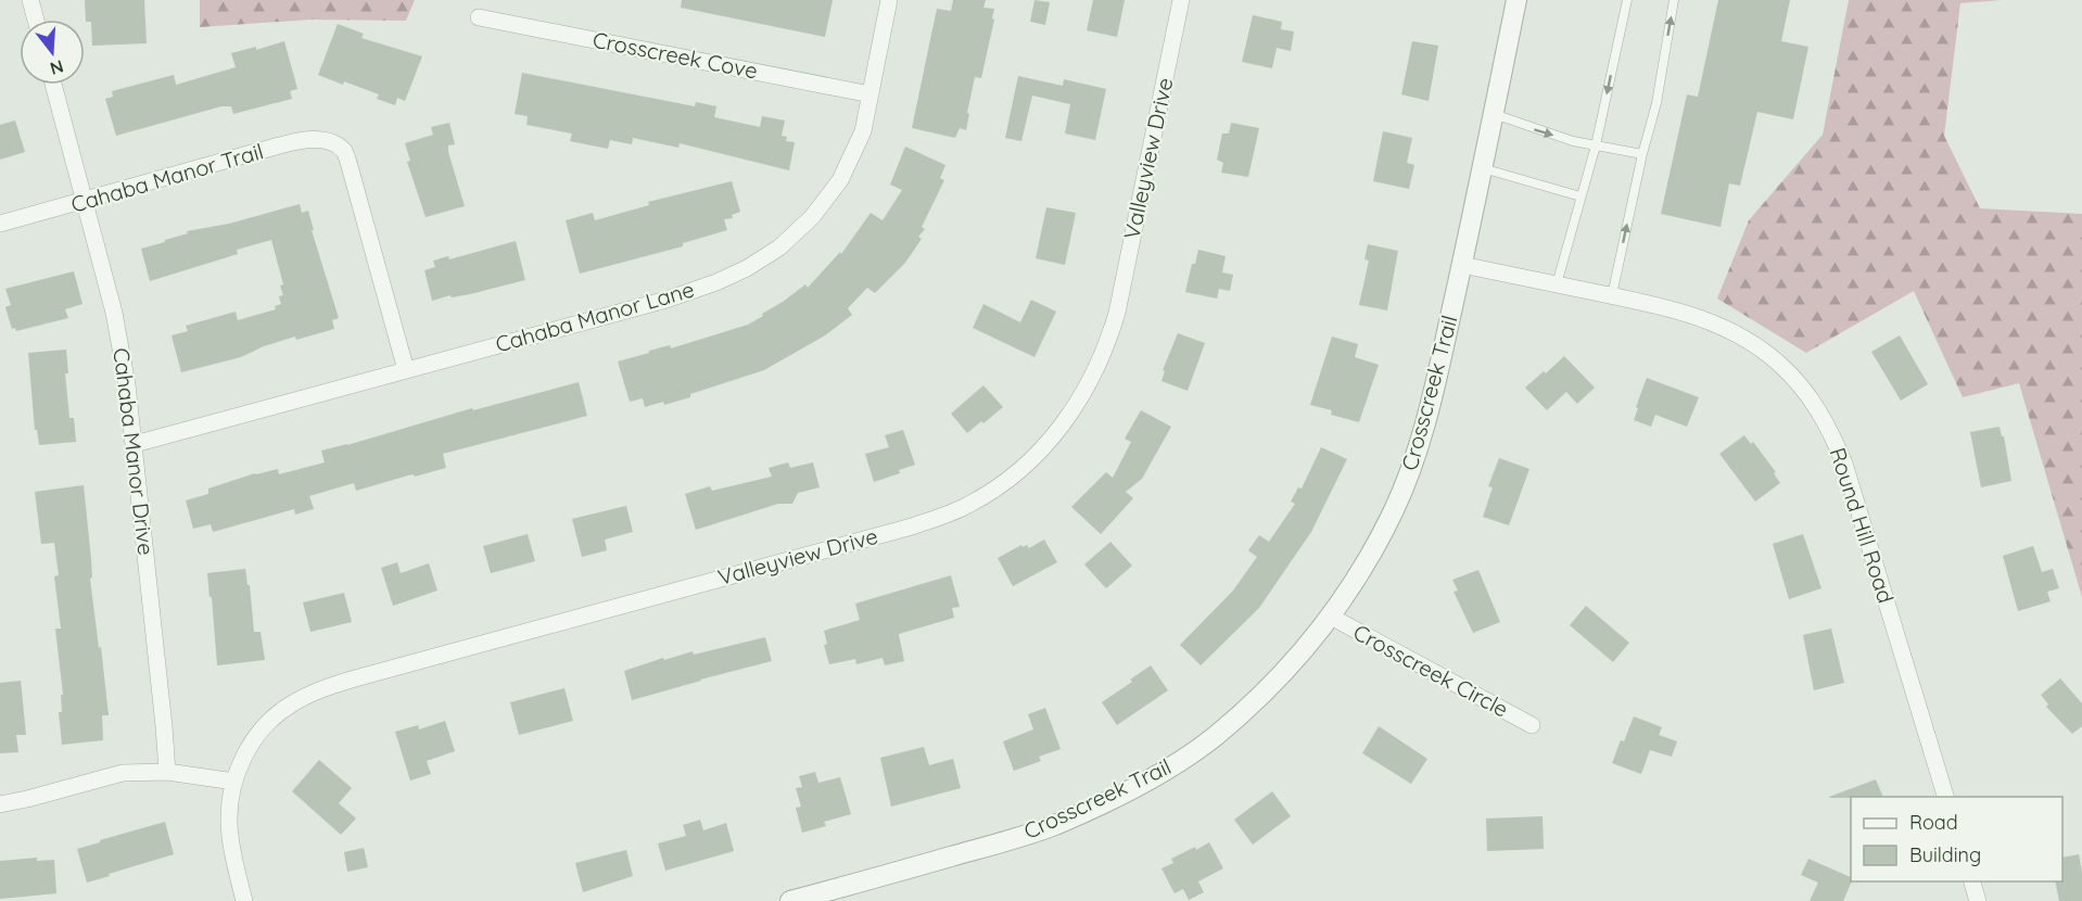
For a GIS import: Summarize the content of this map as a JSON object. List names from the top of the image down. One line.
{"streets":{"street":["Crosscreek Cove","Valleyview Drive","Cahaba Manor Trail","Cahaba Manor Lane","Crosscreek Trail","Cahaba Manor Drive","Round Hill Road","Crosscreek Circle"]},"crossings":[["Crosscreek Cove","Cahaba Manor Lane"],["Cahaba Manor Trail","Cahaba Manor Lane"],["Cahaba Manor Trail","Cahaba Manor Drive"],["Cahaba Manor Lane","Cahaba Manor Drive"],["Crosscreek Trail","Round Hill Road"],["Crosscreek Trail","Crosscreek Circle"]],"legend":["Road","Building"],"north":"bottom"}
